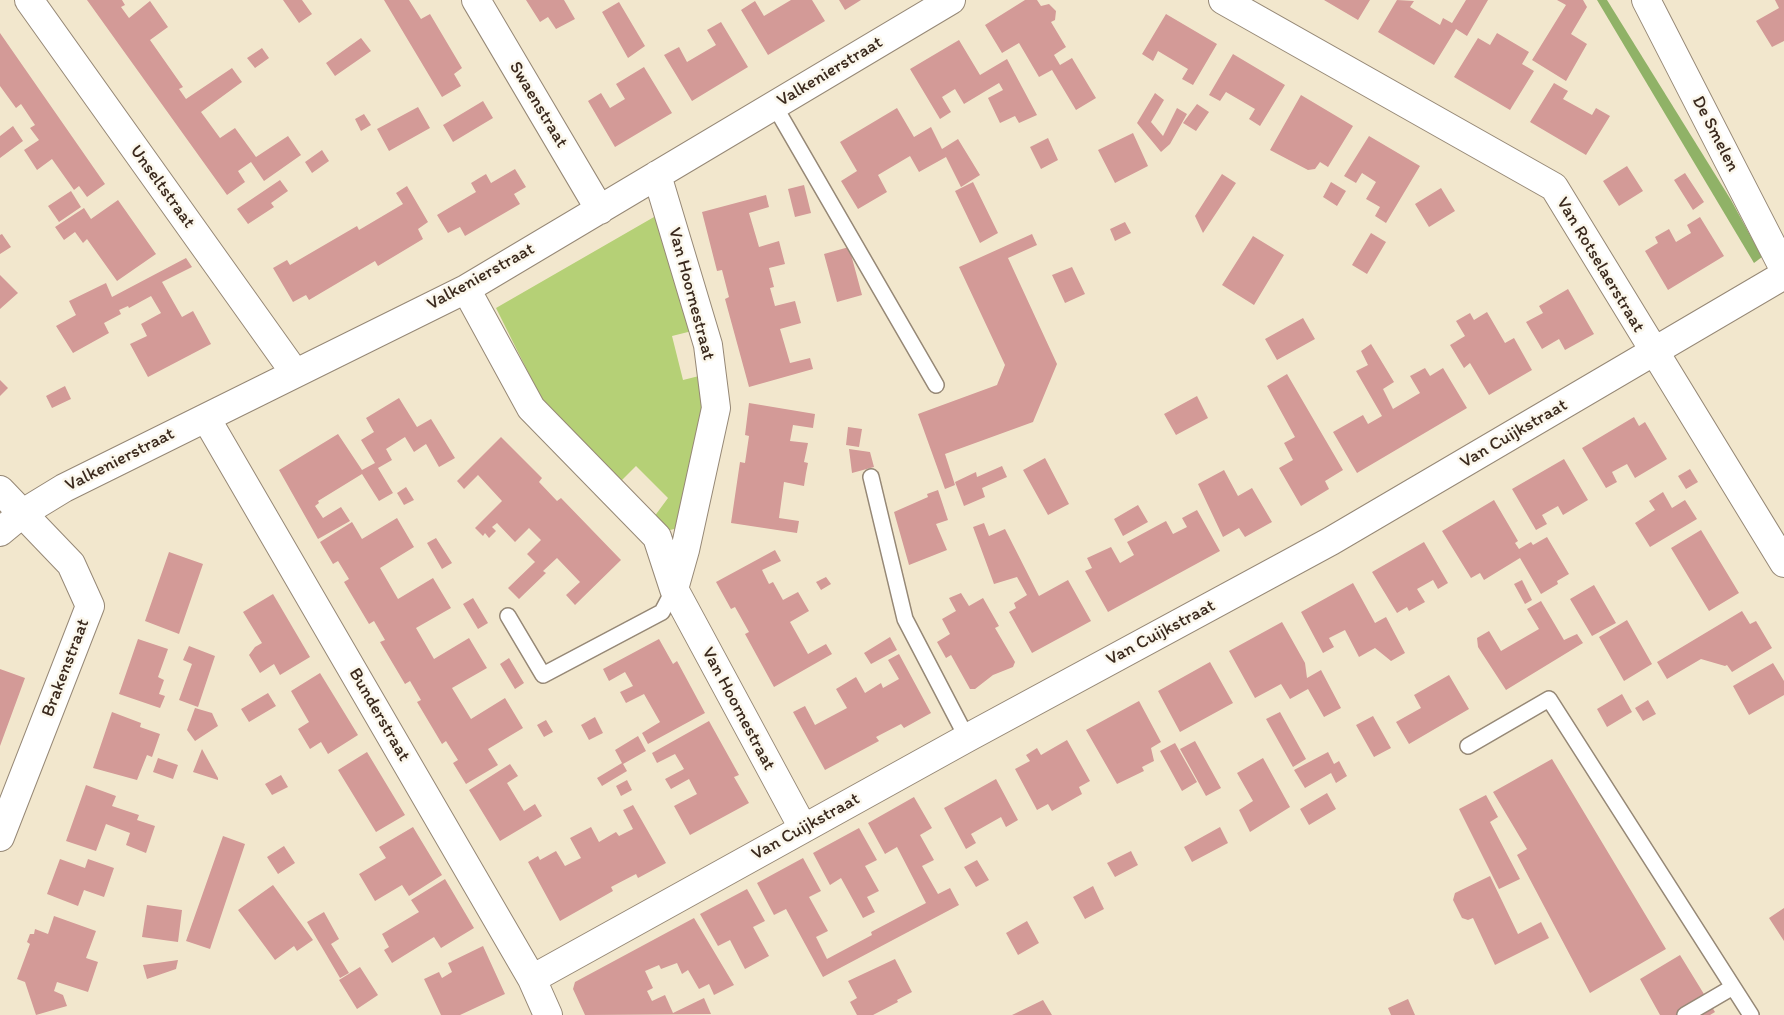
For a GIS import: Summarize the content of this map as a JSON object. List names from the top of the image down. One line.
{"streets":{"street":["Valkenierstraat","Swaenstraat","De Smelen","Unseltstraat","Van Rotselaerstraat","Van Hoornestraat","Van Cuijkstraat","Brakenstraat","Bunderstraat"]},"crossings":[["Valkenierstraat","Swaenstraat"],["Valkenierstraat","Unseltstraat"],["Valkenierstraat","Van Hoornestraat"],["Valkenierstraat","Brakenstraat"],["Valkenierstraat","Bunderstraat"],["Van Rotselaerstraat","Van Cuijkstraat"],["Van Hoornestraat","Van Cuijkstraat"],["Van Cuijkstraat","Bunderstraat"]]}
